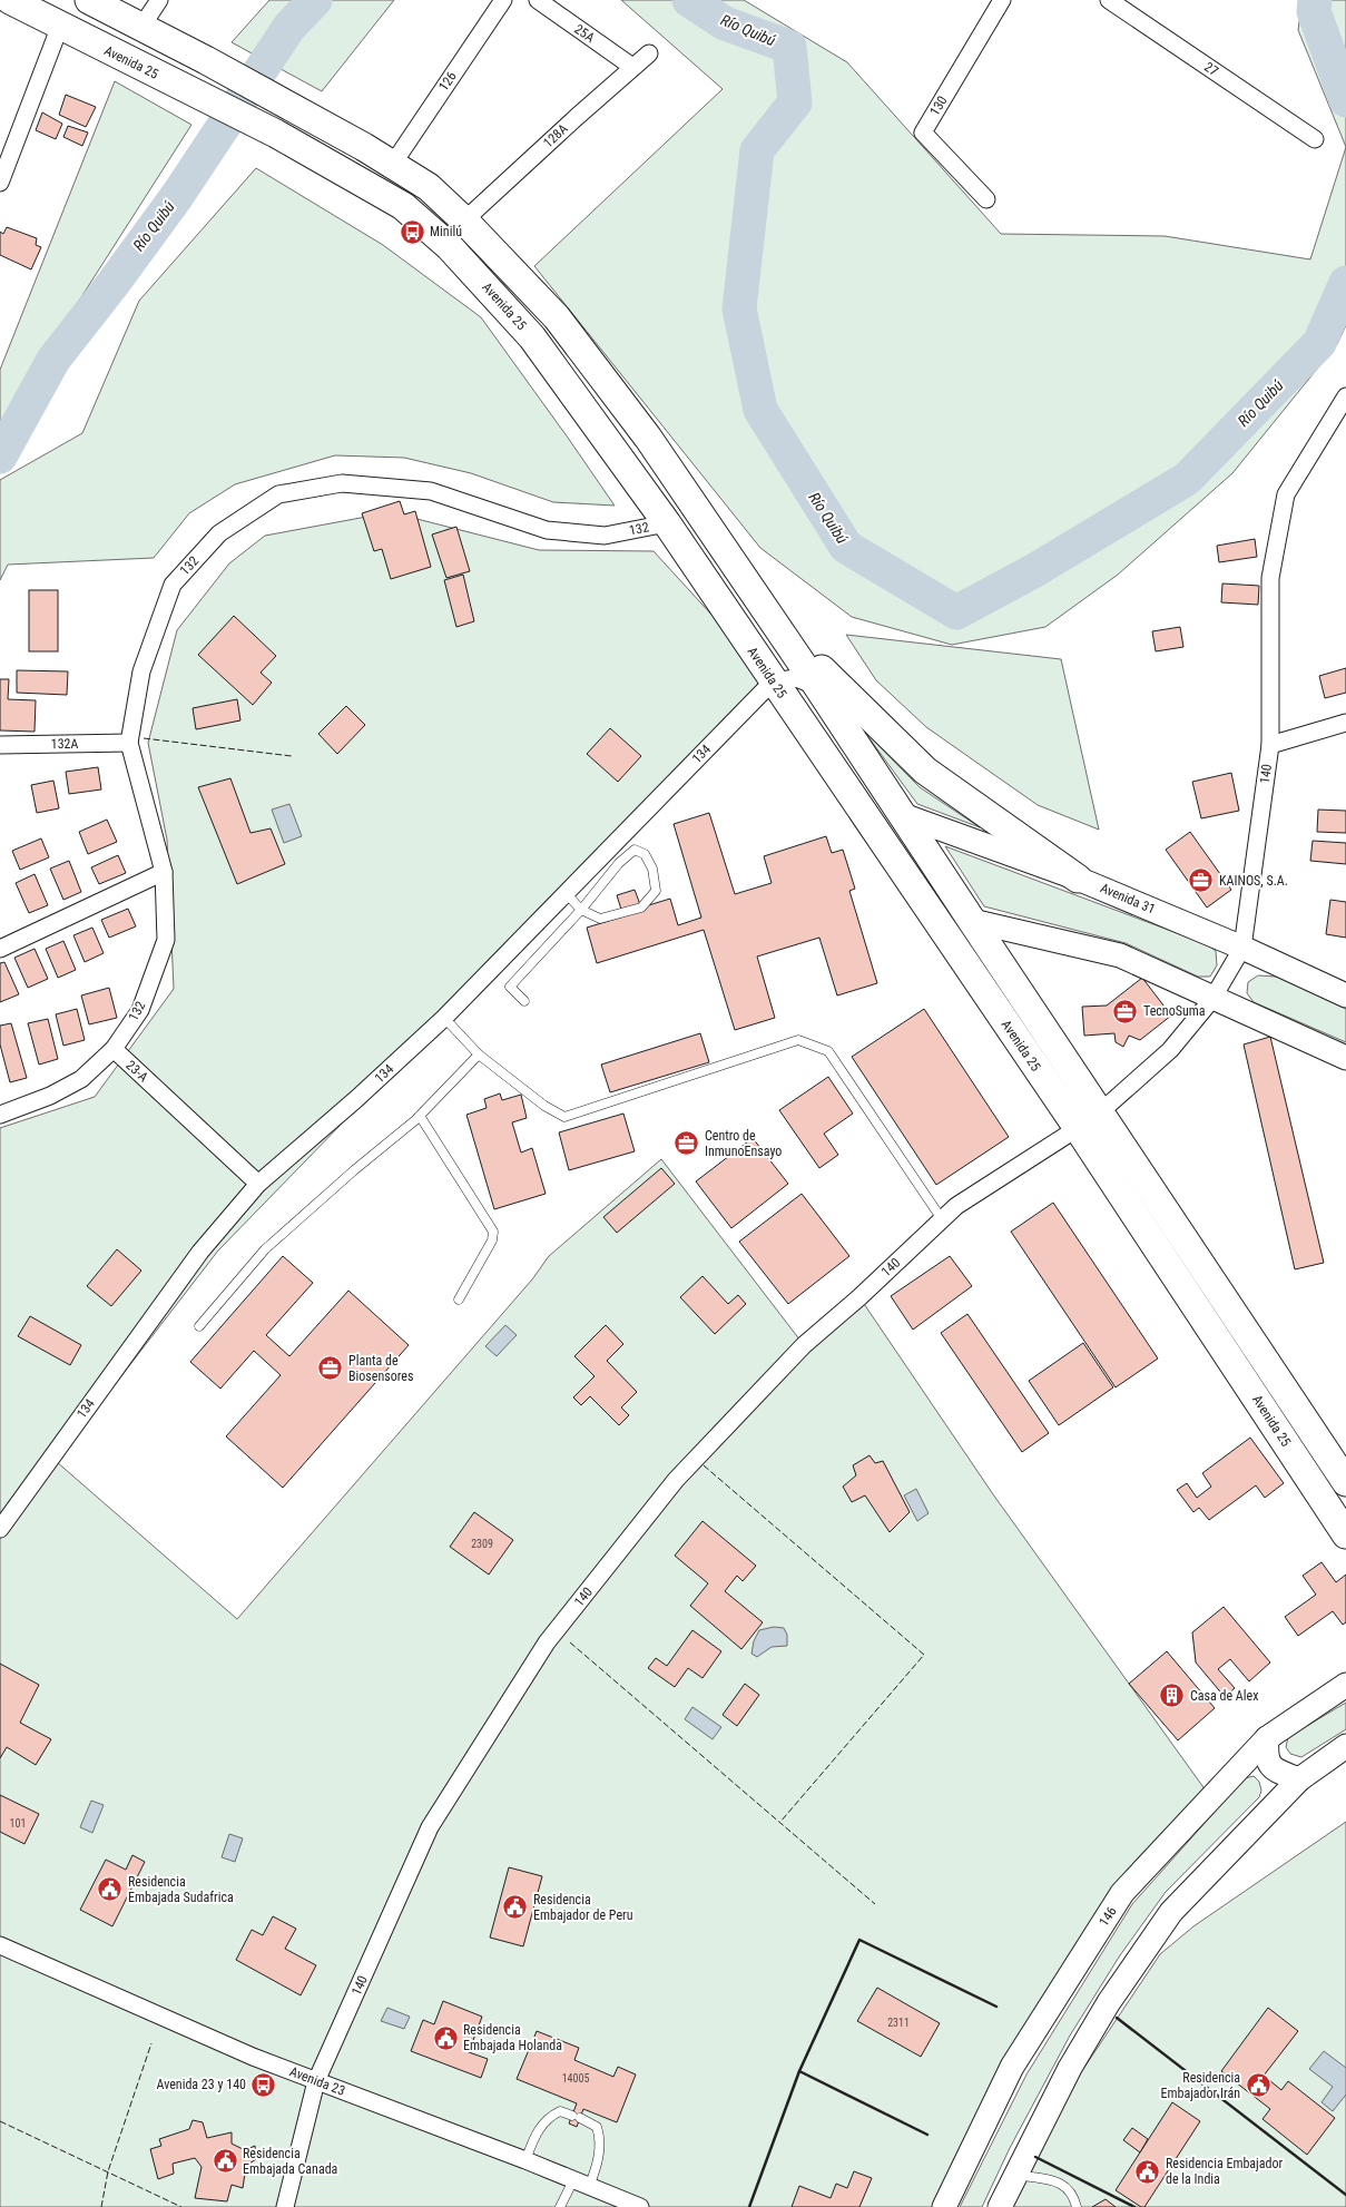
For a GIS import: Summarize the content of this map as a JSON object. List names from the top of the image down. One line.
{"streets":{"main road":["Avenida 25","Avenida 31","146"],"street":["25A","27","126","130","128A","132","132A","134","140","23-A","Avenida 23"]},"crossings":[["25A","128A"],["Avenida 25","126"],["Avenida 25","128A"],["Avenida 25","132"],["Avenida 25","134"],["Avenida 25","140"],["Avenida 25","Avenida 31"],["132","132A"],["132","23-A"],["134","23-A"],["140","Avenida 31"],["140","Avenida 23"]],"water":["Río Quibú"],"places":{"bus stop":["Minilú","Avenida 23 y 140"],"office":["KAINOS, S.A.","TecnoSuma","Centro de InmunoEnsayo","Planta de Biosensores"],"building":["Casa de Alex"],"public building":["Residencia Embajada Sudafrica","Residencia Embajador de Peru","Residencia Embajada Holanda","Residencia Embajador Irán","Residencia Embajada Canada","Residencia Embajador de la India"]},"house_numbers":["2309","101","2311","14005"]}
